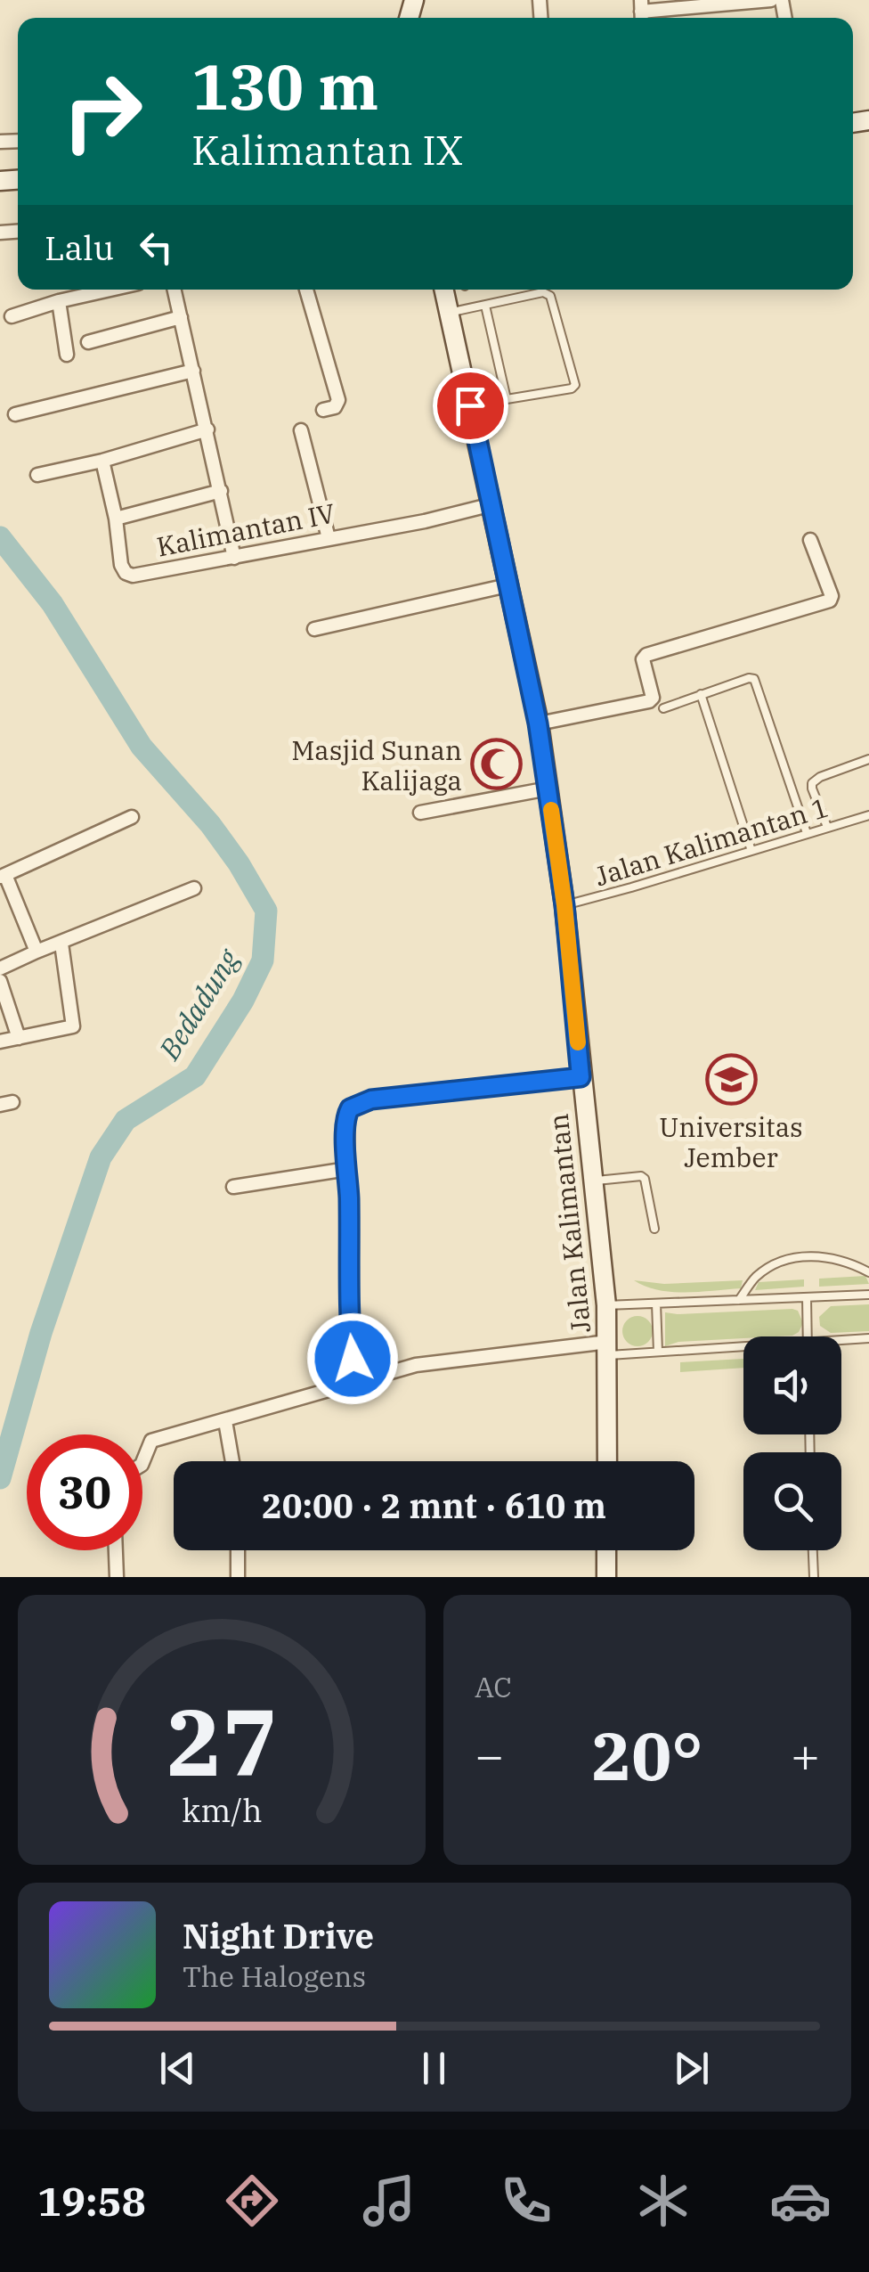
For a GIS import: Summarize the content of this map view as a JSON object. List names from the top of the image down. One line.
{"streets":{"main road":["Jalan Kalimantan"],"street":["Kalimantan IV"],"lane":["Jalan Kalimantan 1"]},"crossings":[["Kalimantan IV","Jalan Kalimantan"],["Jalan Kalimantan 1","Jalan Kalimantan"]],"water":["Bedadung"],"places":{"mosque":["Masjid Sunan Kalijaga"],"school or university":["Universitas Jember"]},"page":{"turn":["130 m","Kalimantan IX"],"then":"Lalu","limit":"30","trip":"20:00 · 2 mnt · 610 m","tile":"AC","heat":["−","20°","+"],"song":["Night Drive","The Halogens"],"tabs":"19:58","gauge":["27","km/h"]}}
